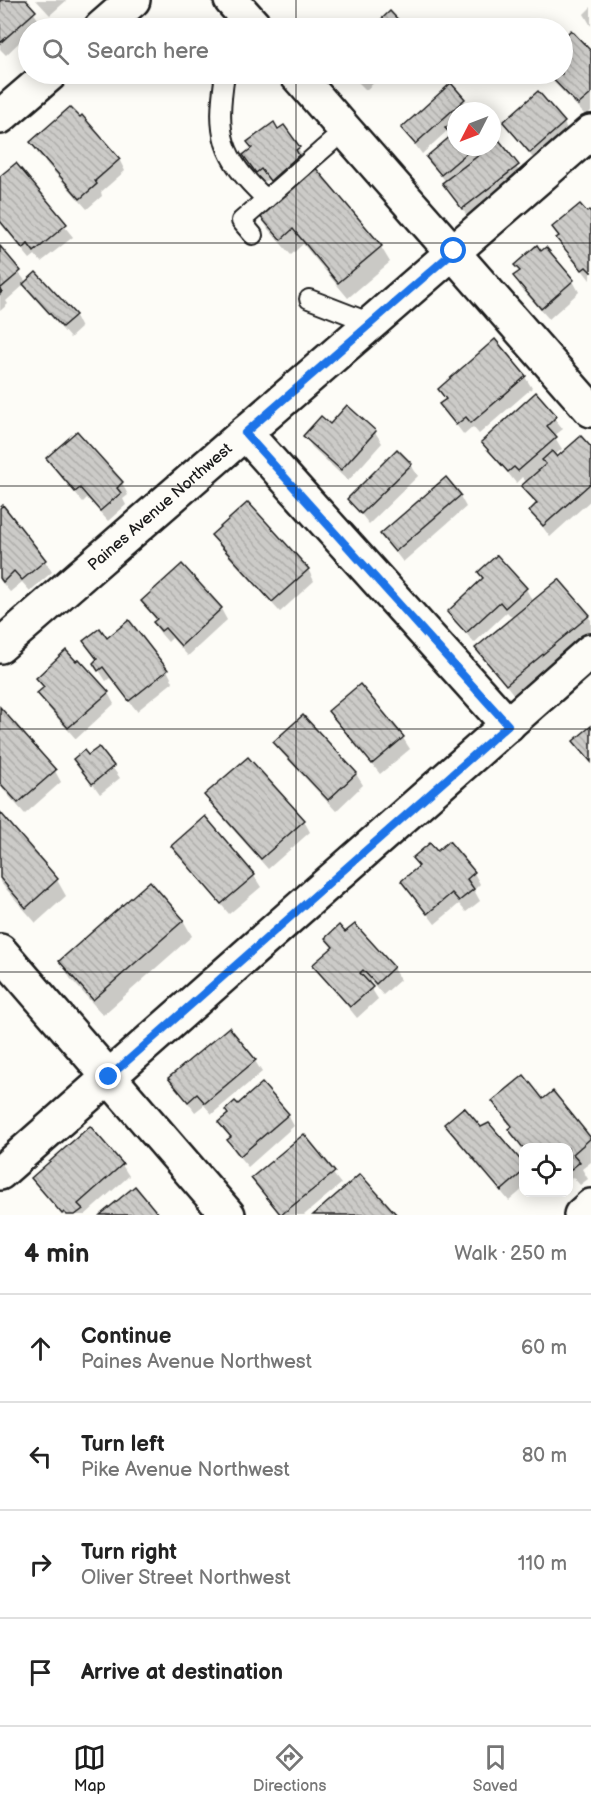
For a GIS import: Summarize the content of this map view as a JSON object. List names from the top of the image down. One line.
{"streets":{"street":["Paines Avenue Northwest"]},"north":"bottom left","page":{"search":"Search here","heading":["4 min","Walk · 250 m"],"list":[["Continue","Paines Avenue Northwest","60 m"],["Turn left","Pike Avenue Northwest","80 m"],["Turn right","Oliver Street Northwest","110 m"],"Arrive at destination"],"nav":["Map","Directions","Saved"]}}
